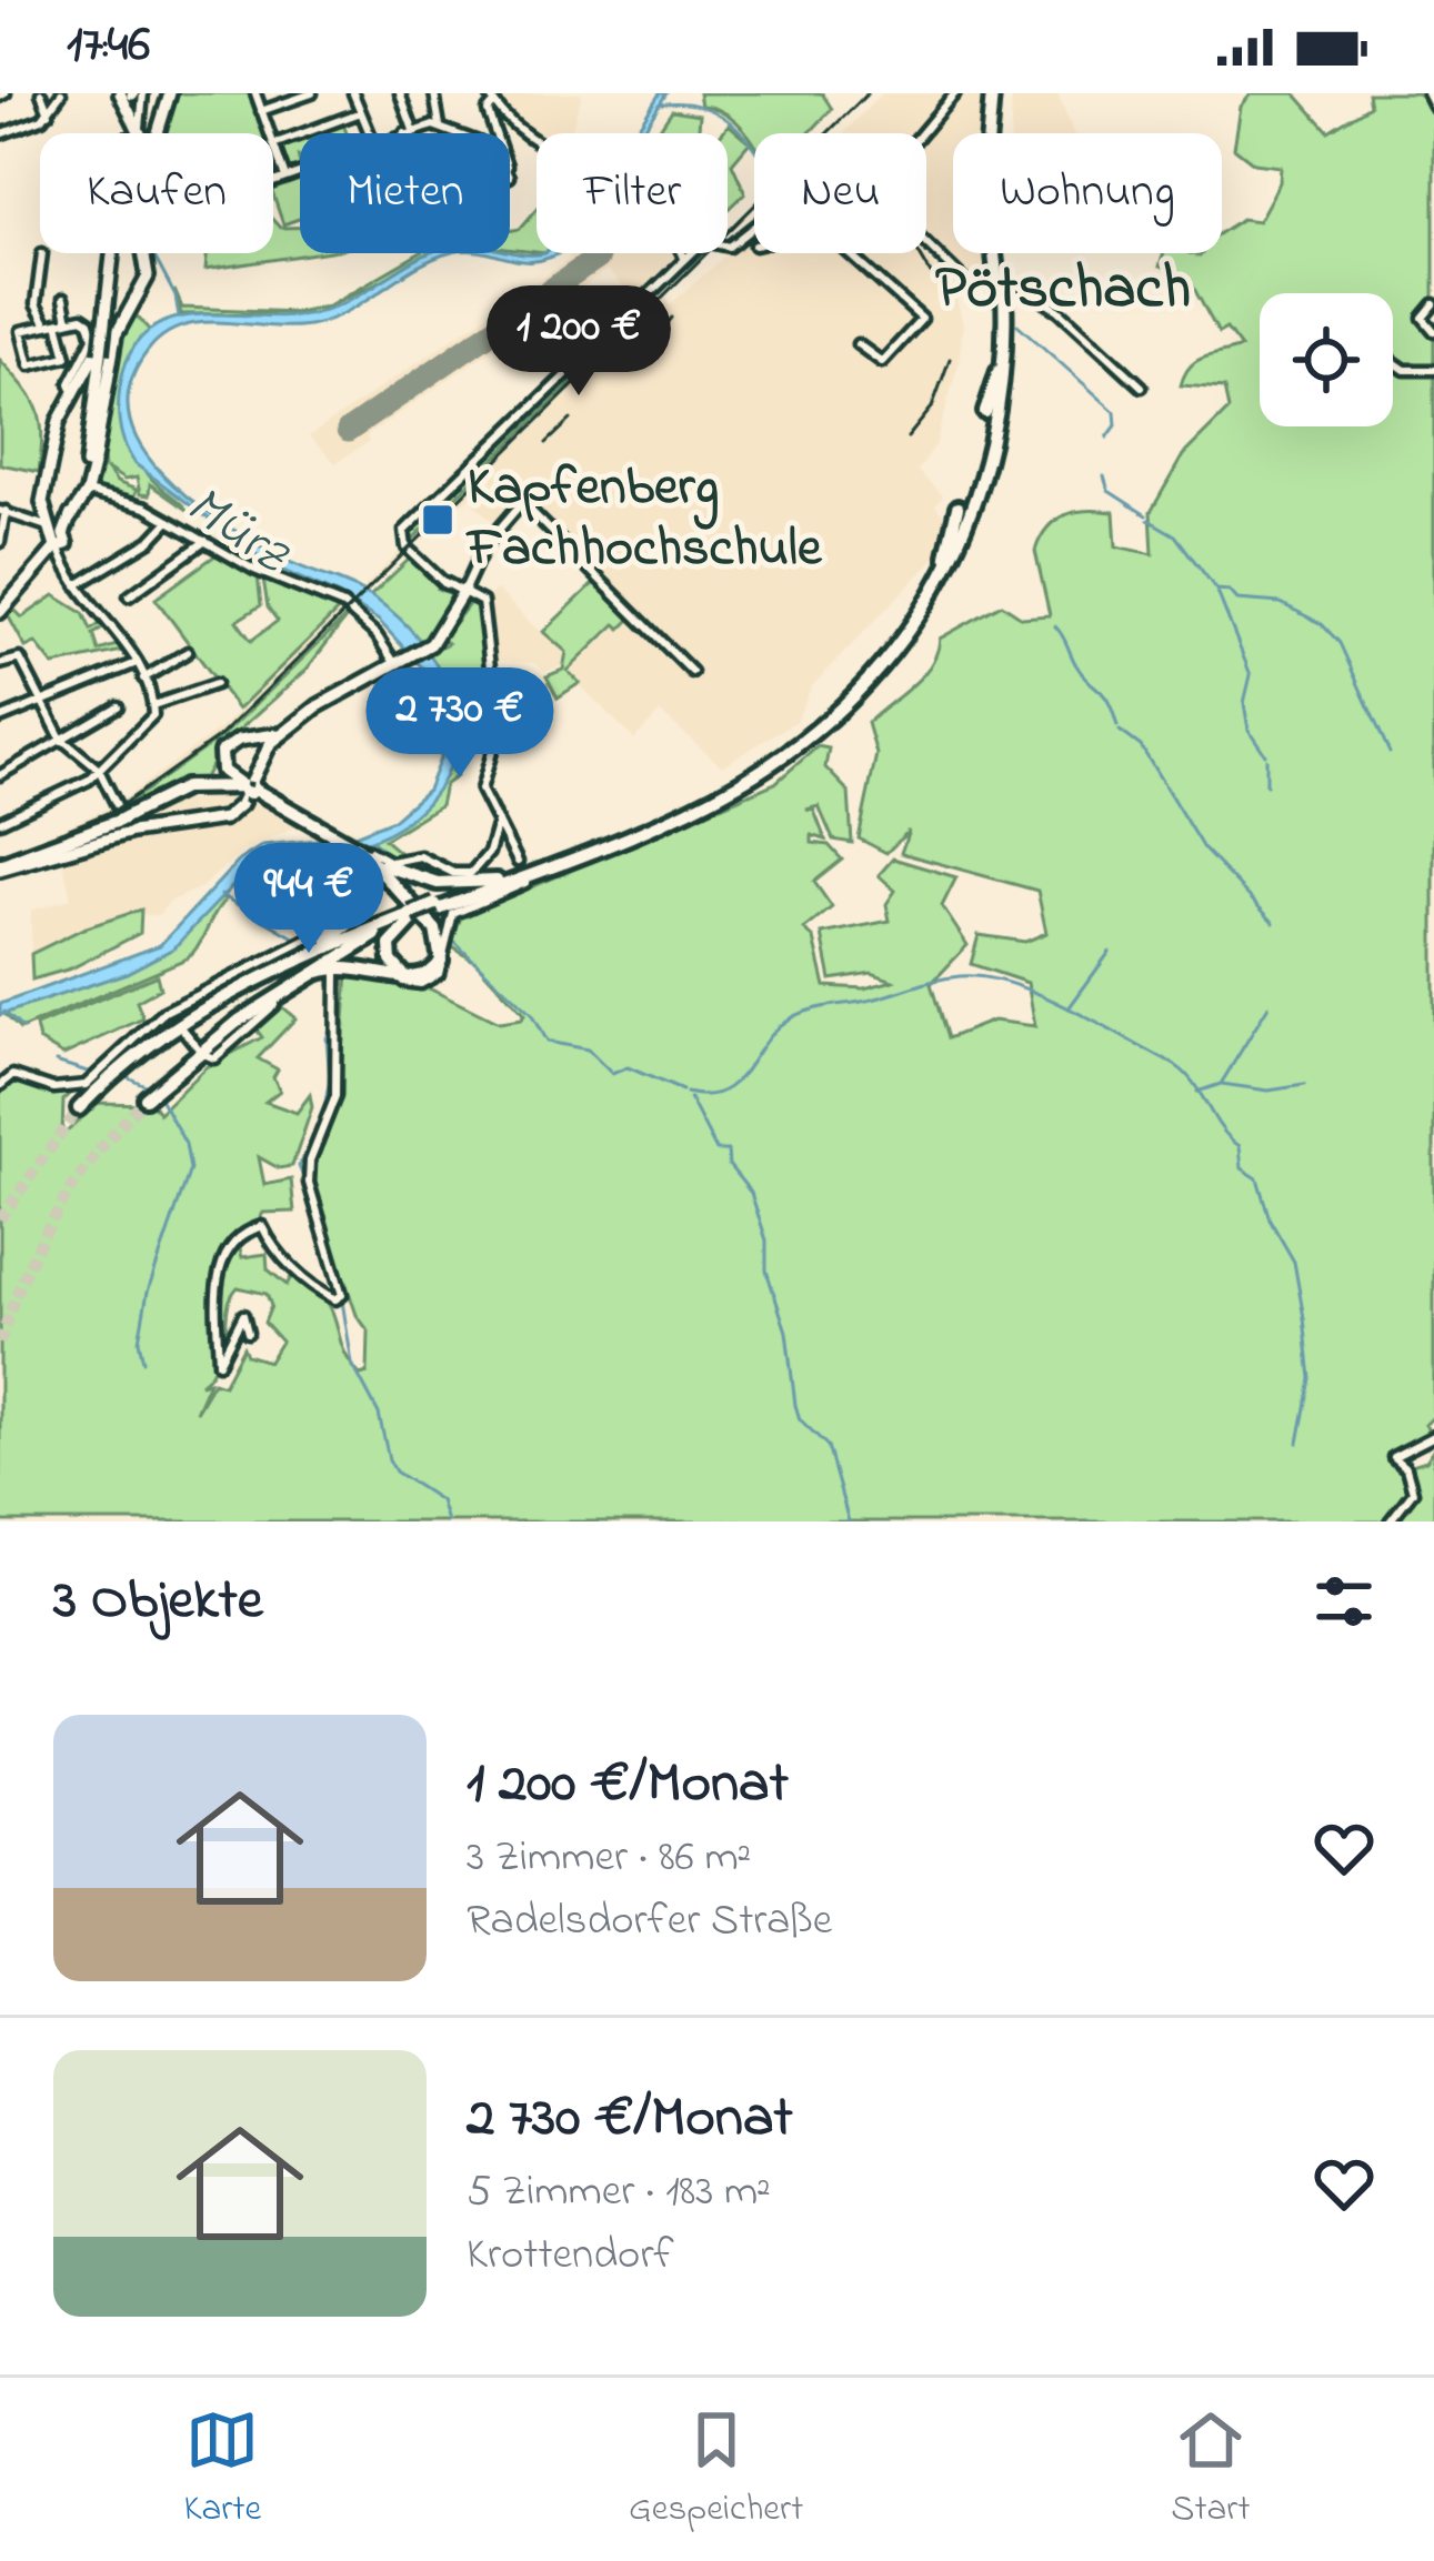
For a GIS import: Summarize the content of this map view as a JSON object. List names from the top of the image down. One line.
{"districts":["Pötschach"],"water":["Mürz"],"places":{"transit":["Kapfenberg Fachhochschule"]},"page":{"status":"17:46","chip":["Kaufen","Mieten","Filter","Neu","Wohnung"],"price":["1 200 €","2 730 €","944 €"],"heading":"3 Objekte","list":[{"name":"1 200 €/Monat","note":"3 Zimmer · 86 m² · Radelsdorfer Straße"},{"name":"2 730 €/Monat","note":"5 Zimmer · 183 m² · Krottendorf"}],"tabs":["Karte","Gespeichert","Start"]}}
